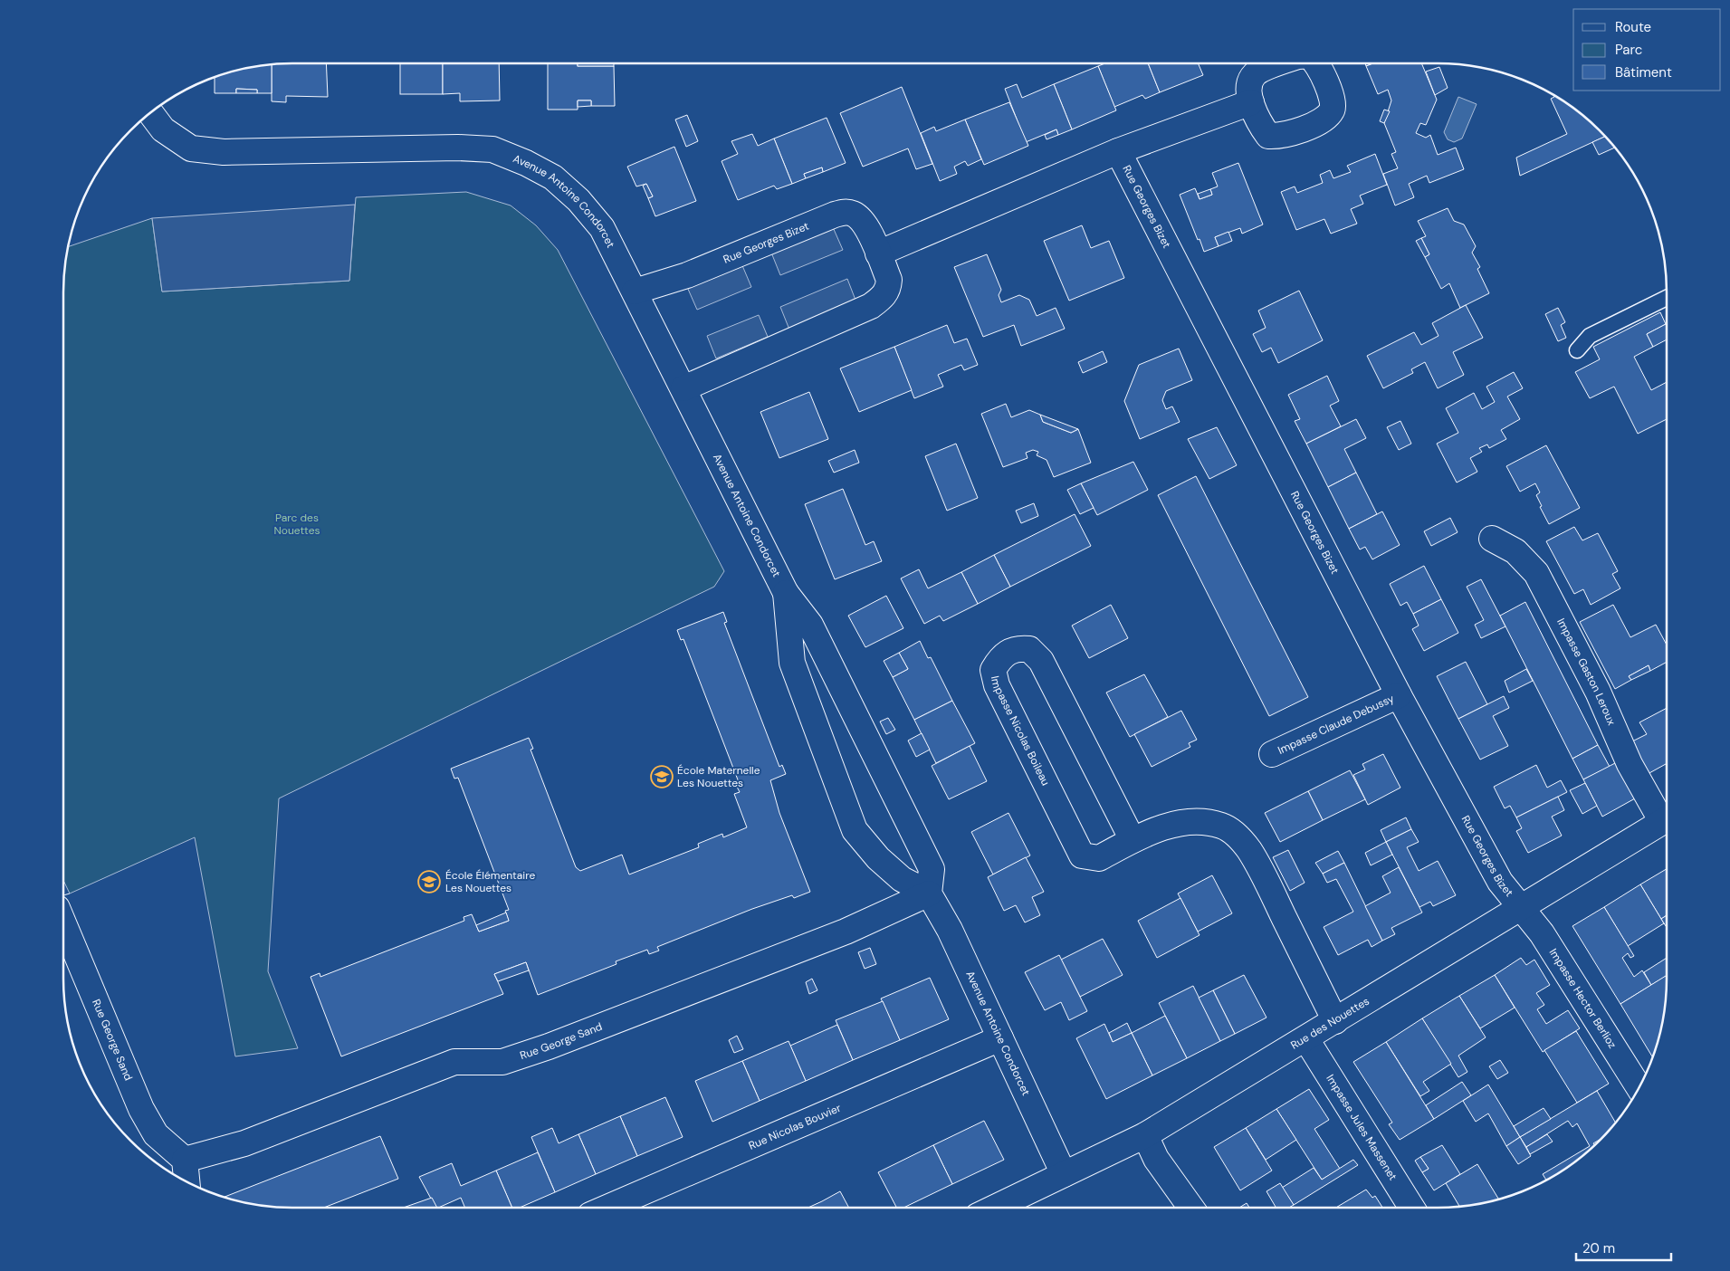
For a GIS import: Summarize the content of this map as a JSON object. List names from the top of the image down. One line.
{"streets":{"street":["Avenue Antoine Condorcet","Rue Georges Bizet","Impasse Gaston Leroux","Impasse Claude Debussy","Impasse Nicolas Boileau","Impasse Hector Berlioz","Rue des Nouettes","Rue George Sand","Rue Nicolas Bouvier","Impasse Jules Massenet"]},"crossings":[["Avenue Antoine Condorcet","Rue Georges Bizet"],["Avenue Antoine Condorcet","Rue des Nouettes"],["Avenue Antoine Condorcet","Rue George Sand"],["Avenue Antoine Condorcet","Rue Nicolas Bouvier"],["Rue Georges Bizet","Impasse Claude Debussy"],["Rue Georges Bizet","Impasse Hector Berlioz"],["Rue Georges Bizet","Rue des Nouettes"],["Impasse Nicolas Boileau","Rue des Nouettes"],["Impasse Hector Berlioz","Rue des Nouettes"],["Rue des Nouettes","Impasse Jules Massenet"]],"parks":["Parc des Nouettes"],"places":{"school or university":["École Maternelle Les Nouettes","École Élémentaire Les Nouettes"]},"legend":["Route","Parc","Bâtiment"],"scale_bar":"20 m"}
